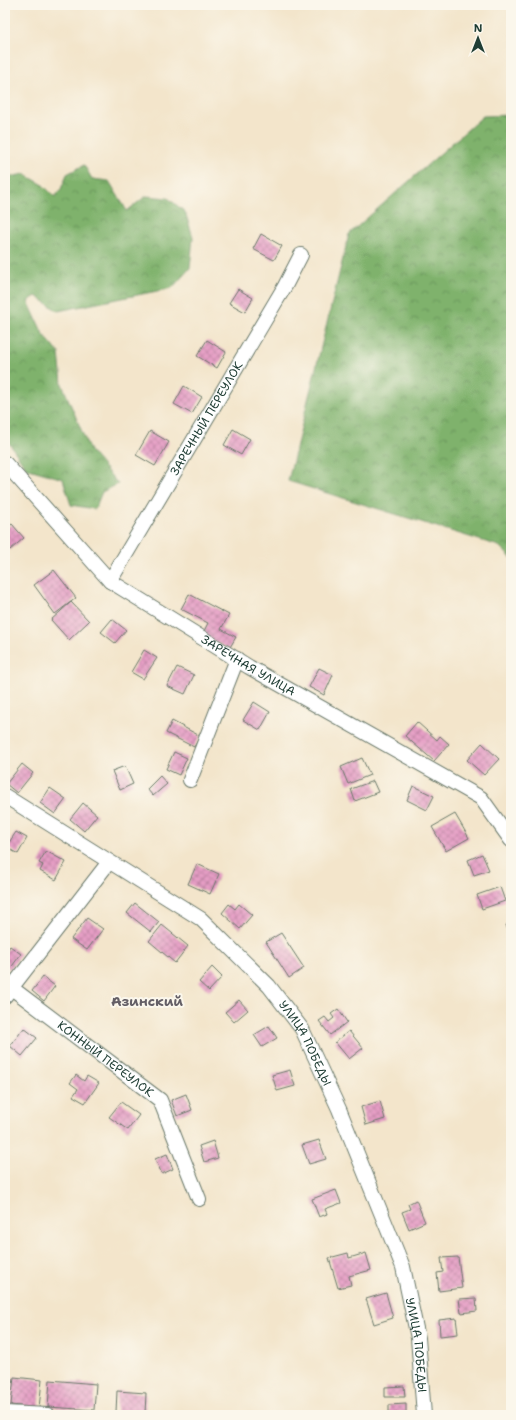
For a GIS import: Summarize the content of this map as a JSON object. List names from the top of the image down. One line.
{"streets":{"street":["ЗАРЕЧНЫЙ ПЕРЕУЛОК","ЗАРЕЧНАЯ УЛИЦА","УЛИЦА ПОБЕДЫ","КОННЫЙ ПЕРЕУЛОК"]},"crossings":[["ЗАРЕЧНЫЙ ПЕРЕУЛОК","ЗАРЕЧНАЯ УЛИЦА"]],"districts":["Азинский"],"north":"top"}
